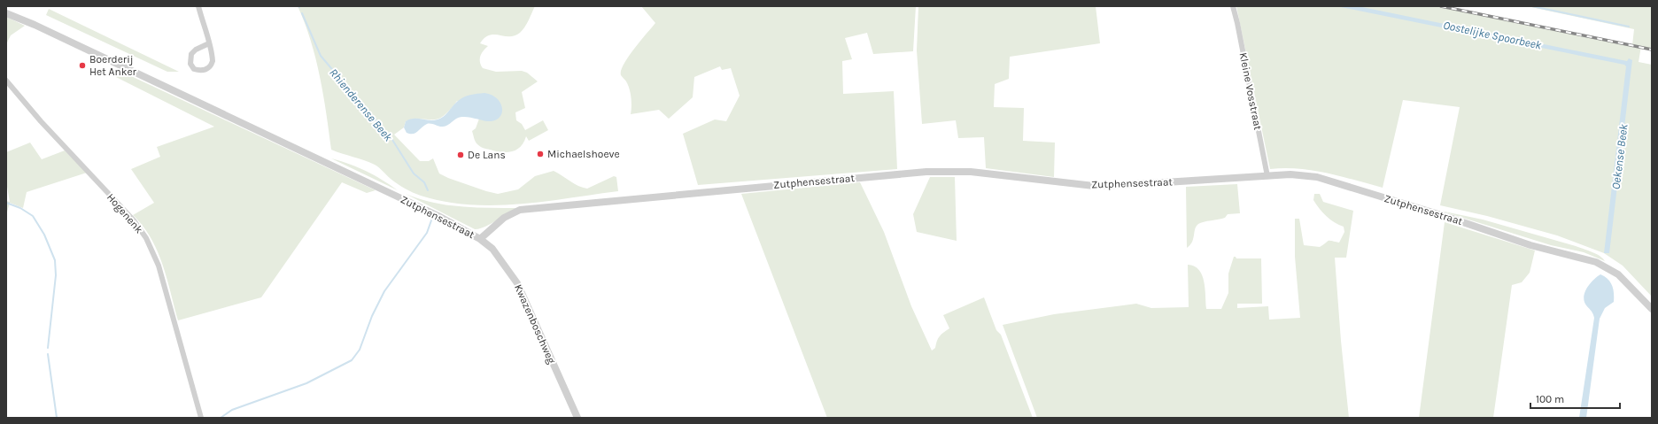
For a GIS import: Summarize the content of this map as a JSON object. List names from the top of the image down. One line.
{"streets":{"street":["Kleine Vosstraat","Zutphensestraat","Hogenenk","Kwazenboschweg"]},"crossings":[["Kleine Vosstraat","Zutphensestraat"],["Zutphensestraat","Kwazenboschweg"]],"water":["Oostelijke Spoorbeek","Rhienderense Beek","Oekense Beek"],"places":["Boerderij Het Anker","Michaelshoeve","De Lans"],"scale_bar":"100 m"}
